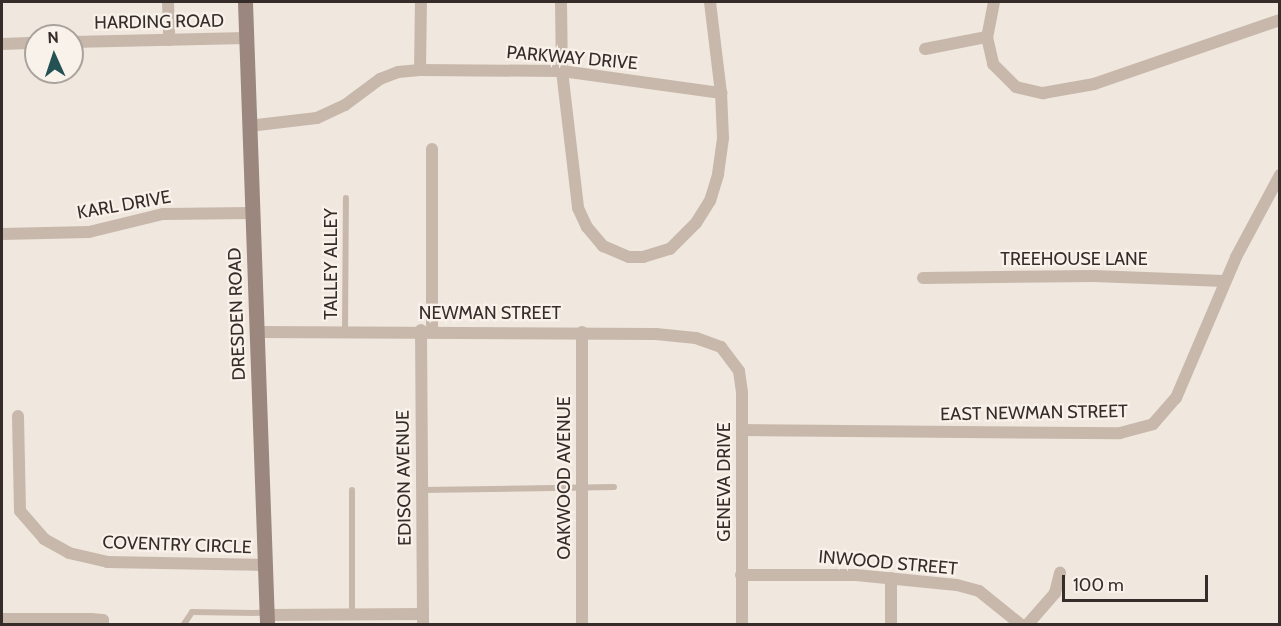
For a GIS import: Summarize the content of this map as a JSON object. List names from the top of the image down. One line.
{"streets":{"street":["HARDING ROAD","PARKWAY DRIVE","KARL DRIVE","TREEHOUSE LANE","NEWMAN STREET","DRESDEN ROAD","EAST NEWMAN STREET","EDISON AVENUE","OAKWOOD AVENUE","GENEVA DRIVE","COVENTRY CIRCLE","INWOOD STREET"],"lane":["TALLEY ALLEY"]},"crossings":[["HARDING ROAD","DRESDEN ROAD"],["PARKWAY DRIVE","DRESDEN ROAD"],["KARL DRIVE","DRESDEN ROAD"],["TREEHOUSE LANE","EAST NEWMAN STREET"],["TALLEY ALLEY","NEWMAN STREET"],["NEWMAN STREET","DRESDEN ROAD"],["NEWMAN STREET","EDISON AVENUE"],["NEWMAN STREET","OAKWOOD AVENUE"],["NEWMAN STREET","GENEVA DRIVE"],["DRESDEN ROAD","COVENTRY CIRCLE"],["EAST NEWMAN STREET","GENEVA DRIVE"],["GENEVA DRIVE","INWOOD STREET"]],"scale_bar":"100 m","north":"top"}
